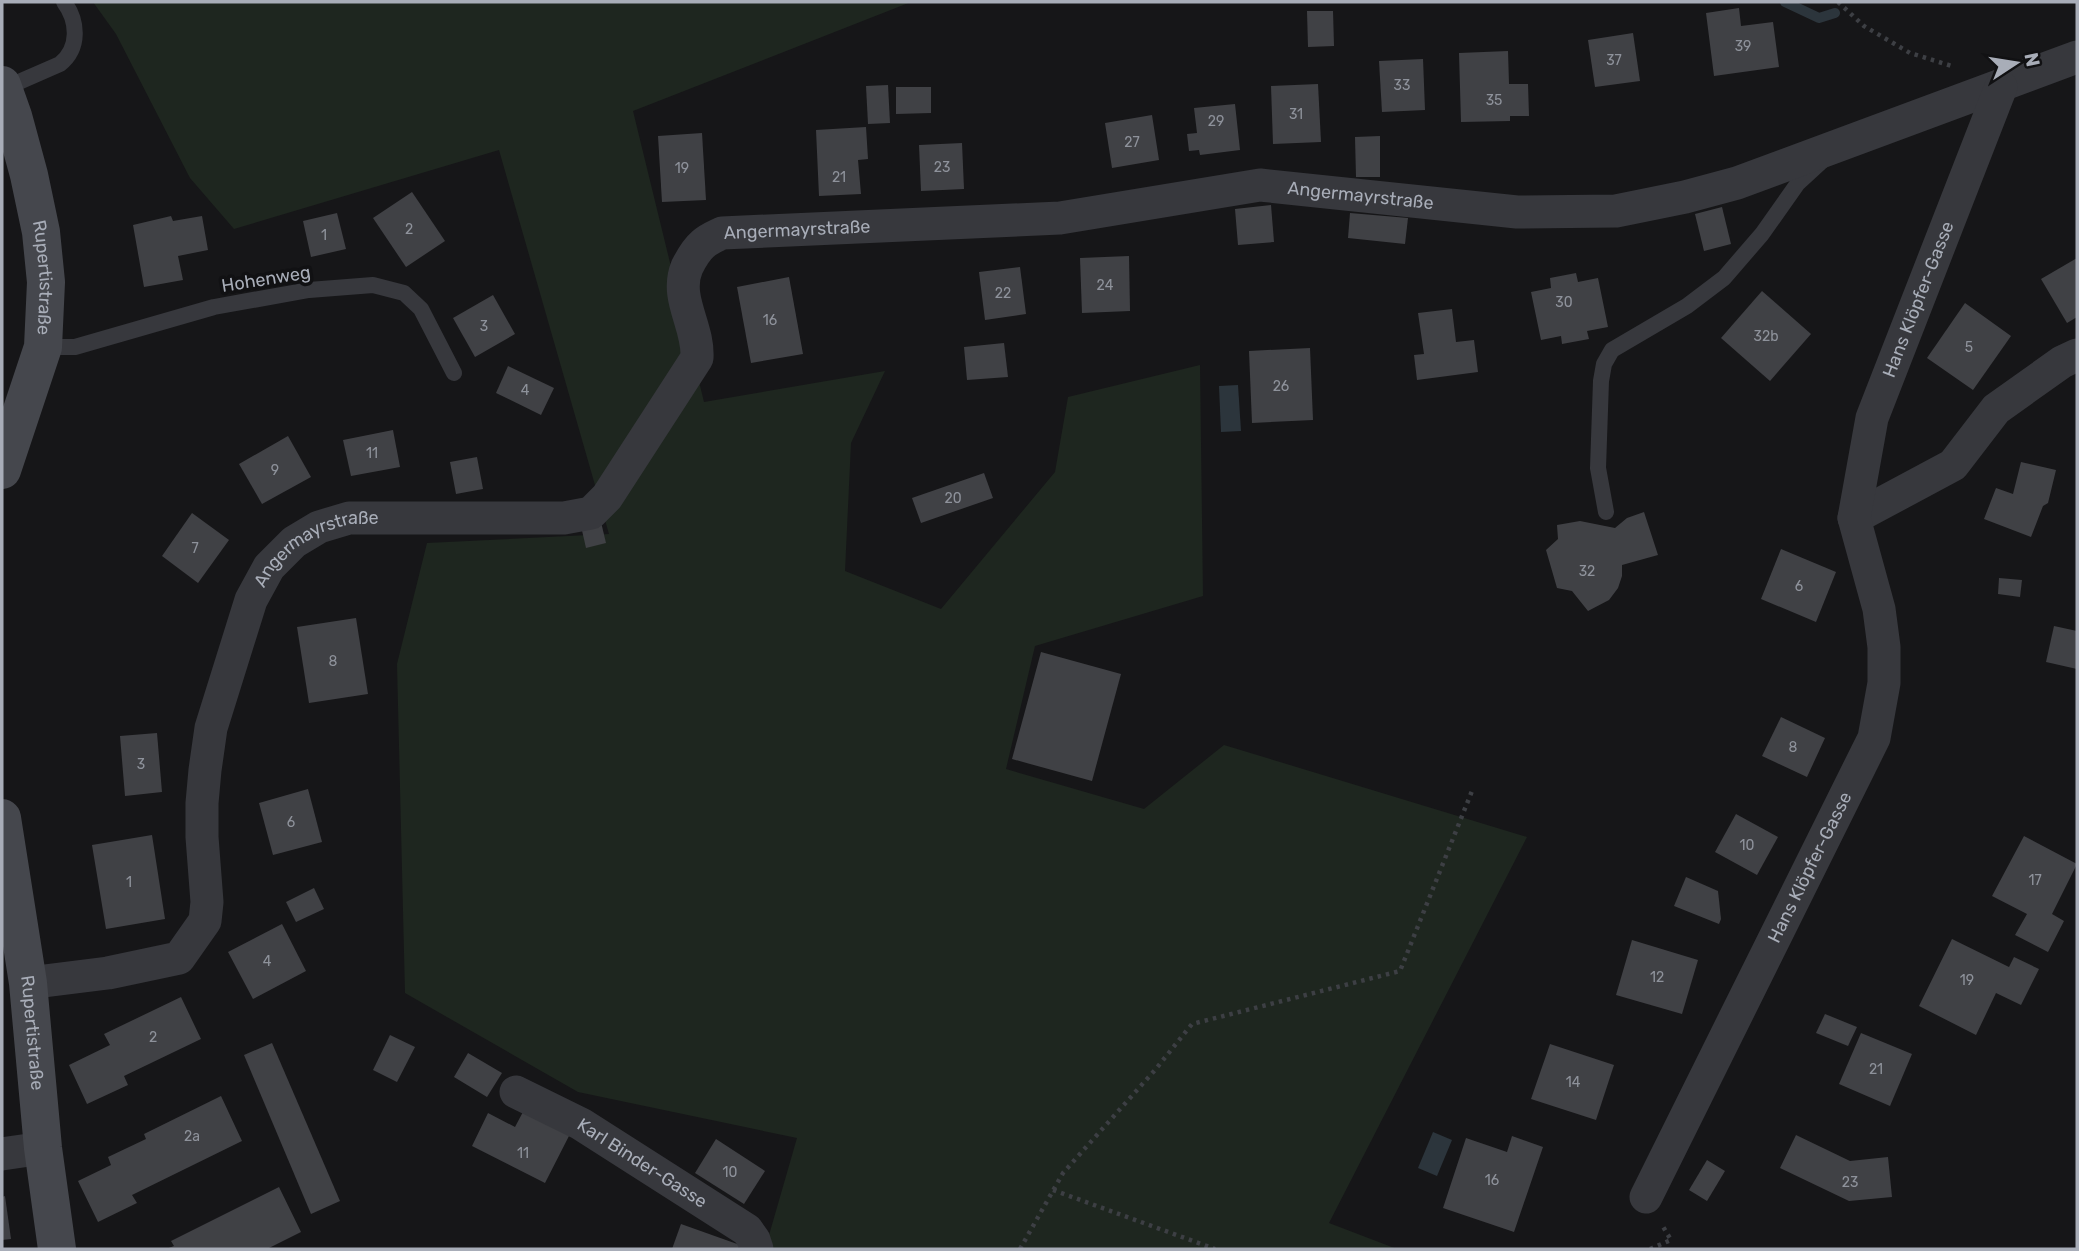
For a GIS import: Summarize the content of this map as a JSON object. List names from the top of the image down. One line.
{"streets":{"main road":["Rupertistraße"],"street":["Angermayrstraße","Hans Klöpfer-Gasse","Karl Binder-Gasse"],"lane":["Hohenweg"]},"crossings":[["Angermayrstraße","Rupertistraße"],["Angermayrstraße","Hans Klöpfer-Gasse"],["Rupertistraße","Hohenweg"]],"house_numbers":["39","37","33","35","31","29","27","23","19","21","2","1","24","22","30","16","3","32b","5","26","4","11","9","20","7","32","6","8","8","3","6","10","17","1","4","12","19","2","21","14","2a","11","10","16","23"],"north":"right"}
